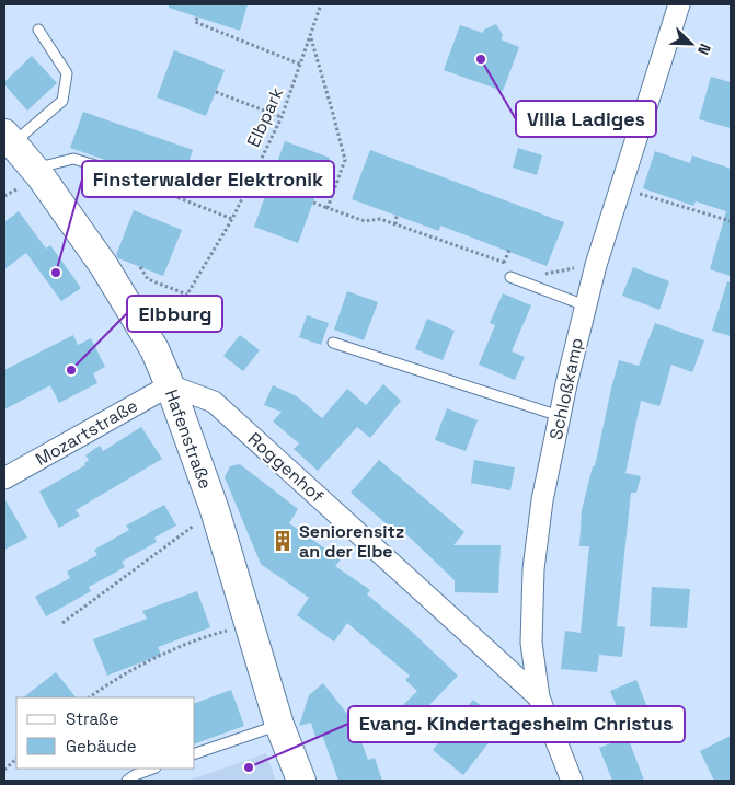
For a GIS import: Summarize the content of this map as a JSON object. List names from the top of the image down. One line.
{"streets":{"street":["Schloßkamp","Mozartstraße","Hafenstraße","Roggenhof"],"path":["Elbpark"]},"crossings":[["Elbpark","Hafenstraße"],["Schloßkamp","Roggenhof"],["Mozartstraße","Hafenstraße"],["Mozartstraße","Roggenhof"],["Hafenstraße","Roggenhof"]],"places":{"other":["Villa Ladiges","Finsterwalder Elektronik","Elbburg","Evang. Kindertagesheim Christus"],"building":["Seniorensitz an der Elbe"]},"legend":["Straße","Gebäude"],"north":"bottom right"}
